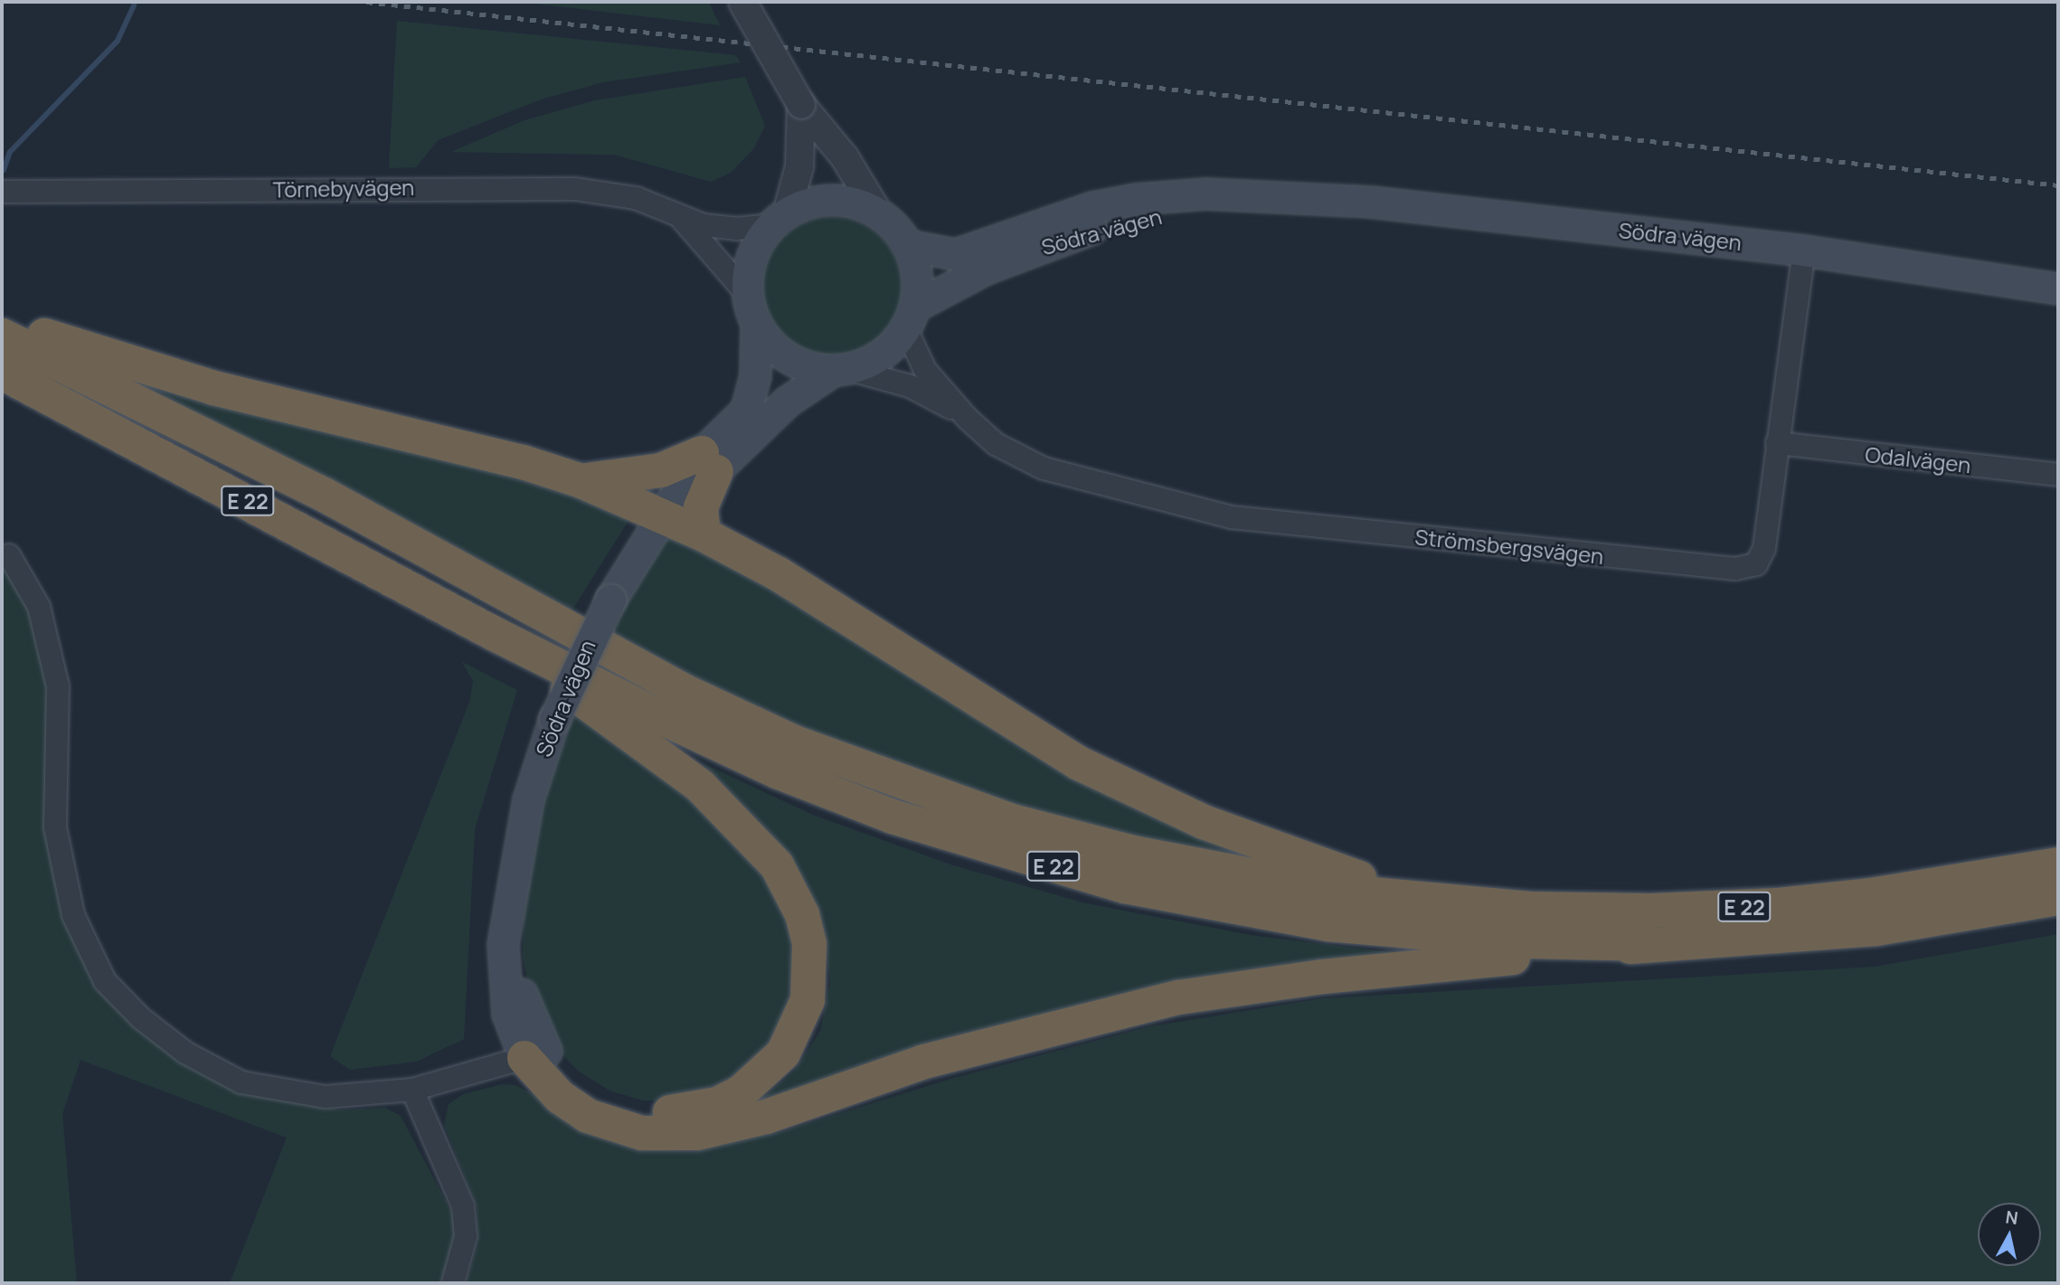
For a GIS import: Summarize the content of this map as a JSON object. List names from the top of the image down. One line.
{"streets":{"highway":["E 22"],"main road":["Södra vägen"],"street":["Törnebyvägen","Odalvägen","Strömsbergsvägen"]},"crossings":[["Törnebyvägen","Södra vägen"],["Törnebyvägen","Strömsbergsvägen"],["Södra vägen","Strömsbergsvägen"],["Odalvägen","Strömsbergsvägen"]],"north":"top"}
